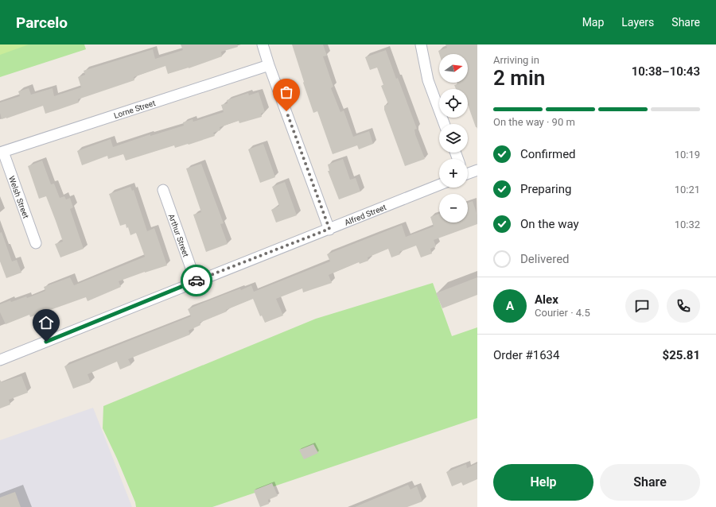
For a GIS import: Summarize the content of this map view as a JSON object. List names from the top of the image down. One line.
{"streets":{"street":["Lorne Street","Welsh Street","Alfred Street","Arthur Street"]},"crossings":[["Lorne Street","Welsh Street"],["Alfred Street","Arthur Street"]],"north":"right","page":{"header":"Parcelo","nav":["Map","Layers","Share"],"heading":["2 min","Arriving in","10:38–10:43"],"panel":["Alex","Courier · 4.5","Order #1634","$25.81"],"map_buttons":["+","−"],"bar":"On the way · 90 m","list":[["Confirmed","10:19"],["Preparing","10:21"],["On the way","10:32"],"Delivered"],"round":"A","buttons":["Help","Share"]}}
